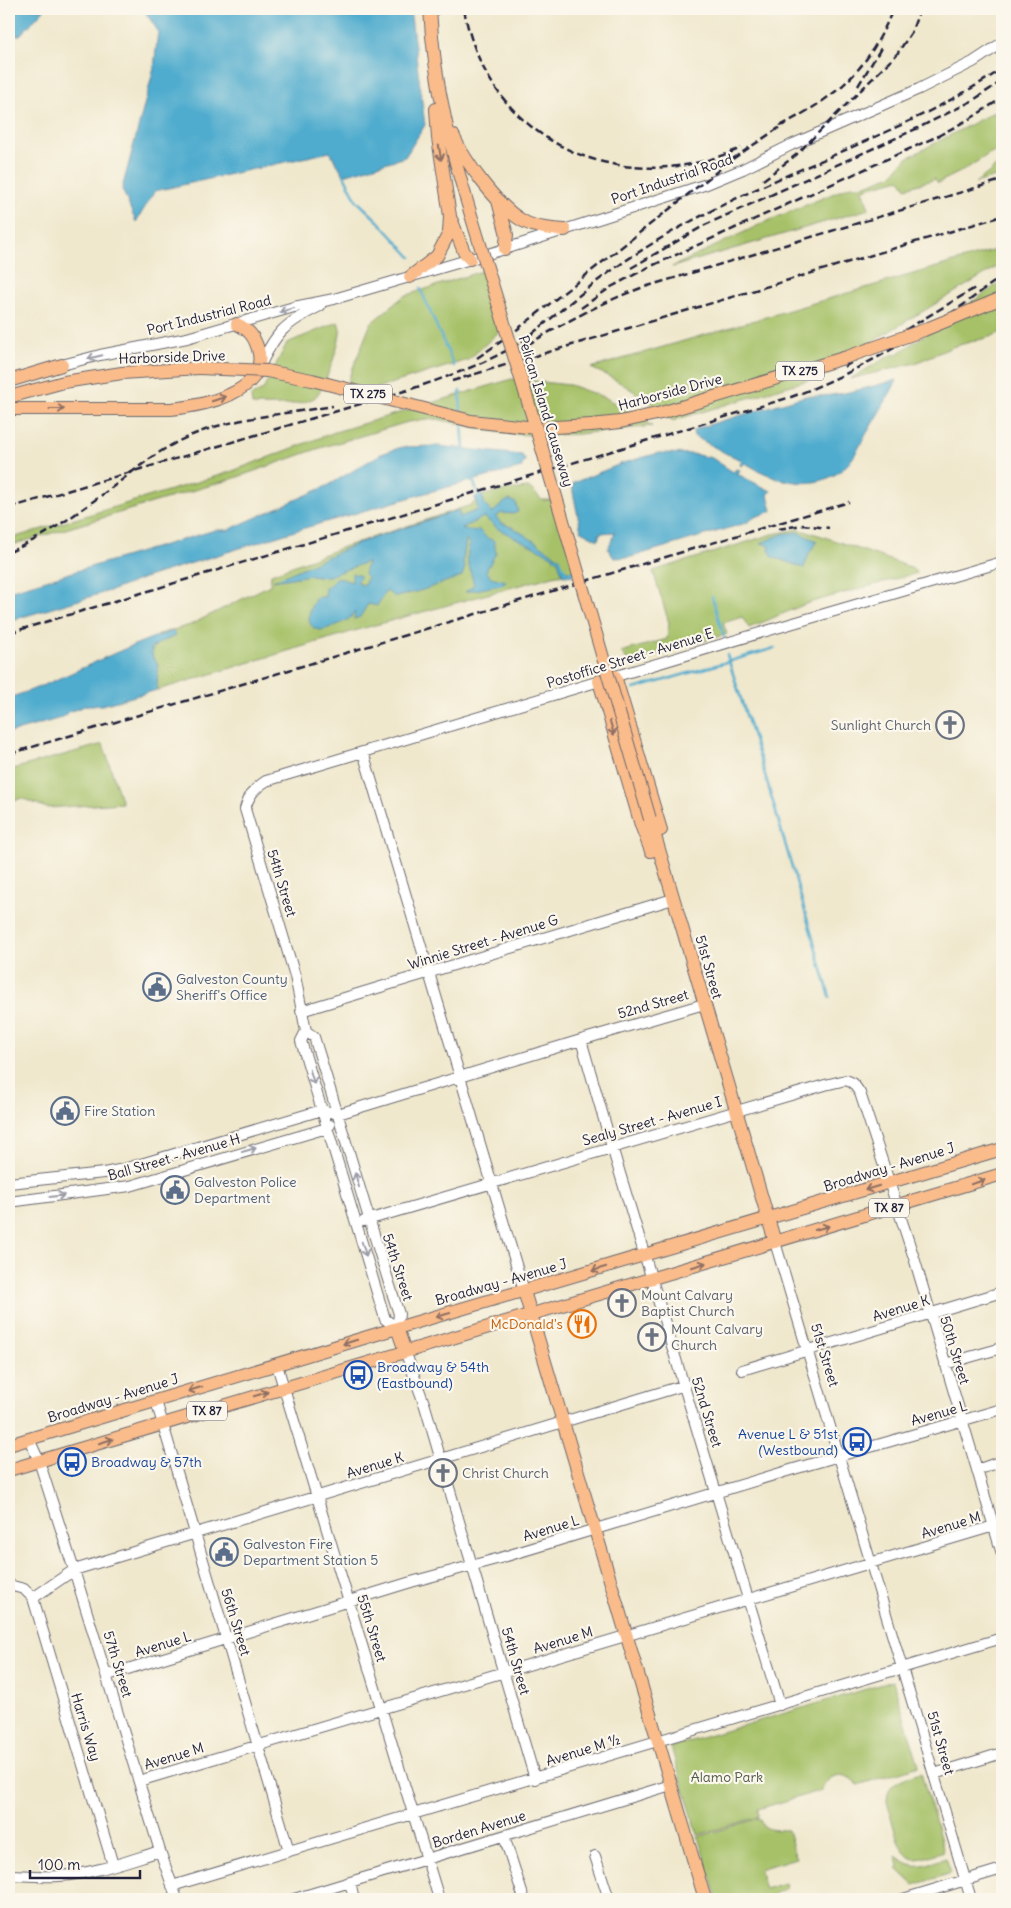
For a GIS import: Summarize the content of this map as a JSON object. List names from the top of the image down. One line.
{"streets":{"main road":["Harborside Drive","TX 275","Pelican Island Causeway","51st Street","Broadway - Avenue J","TX 87"],"street":["Port Industrial Road","Postoffice Street - Avenue E","54th Street","Winnie Street - Avenue G","52nd Street","Sealy Street - Avenue I","Ball Street - Avenue H","Avenue K","50th Street","Avenue L","Avenue M","56th Street","55th Street","57th Street","Harris Way","Avenue M ½","Borden Avenue"]},"crossings":[["Harborside Drive","Pelican Island Causeway"],["Pelican Island Causeway","51st Street"],["Postoffice Street - Avenue E","54th Street"],["54th Street","Winnie Street - Avenue G"],["54th Street","Sealy Street - Avenue I"],["54th Street","Ball Street - Avenue H"],["54th Street","Broadway - Avenue J"],["54th Street","TX 87"],["54th Street","Avenue K"],["54th Street","Avenue L"],["54th Street","Avenue M"],["54th Street","Avenue M ½"],["Winnie Street - Avenue G","51st Street"],["51st Street","52nd Street"],["51st Street","Sealy Street - Avenue I"],["51st Street","Broadway - Avenue J"],["51st Street","TX 87"],["51st Street","Avenue K"],["51st Street","Avenue L"],["51st Street","Avenue M"],["51st Street","Avenue M ½"],["52nd Street","Sealy Street - Avenue I"],["52nd Street","Broadway - Avenue J"],["52nd Street","TX 87"],["52nd Street","Avenue K"],["52nd Street","Avenue L"],["52nd Street","Avenue M"],["52nd Street","Avenue M ½"],["Sealy Street - Avenue I","Broadway - Avenue J"],["Sealy Street - Avenue I","50th Street"],["Broadway - Avenue J","50th Street"],["Broadway - Avenue J","56th Street"],["Broadway - Avenue J","55th Street"],["Broadway - Avenue J","57th Street"],["TX 87","50th Street"],["TX 87","56th Street"],["TX 87","55th Street"],["TX 87","57th Street"],["Avenue K","50th Street"],["Avenue K","56th Street"],["Avenue K","55th Street"],["Avenue K","57th Street"],["Avenue K","Harris Way"],["50th Street","Avenue L"],["50th Street","Avenue M"],["Avenue L","56th Street"],["Avenue L","55th Street"],["Avenue L","57th Street"],["Avenue M","56th Street"],["Avenue M","55th Street"],["Avenue M","57th Street"],["56th Street","Avenue M ½"],["55th Street","Avenue M ½"],["55th Street","Borden Avenue"],["57th Street","Avenue M ½"]],"parks":["Alamo Park"],"places":{"church":["Sunlight Church","Mount Calvary Baptist Church","Mount Calvary Church","Christ Church"],"public building":["Galveston County Sheriff's Office","Fire Station","Galveston Police Department","Galveston Fire Department Station 5"],"restaurant":["McDonald's"],"bus stop":["Broadway & 54th (Eastbound)","Avenue L & 51st (Westbound)","Broadway & 57th"]},"scale_bar":"100 m"}
